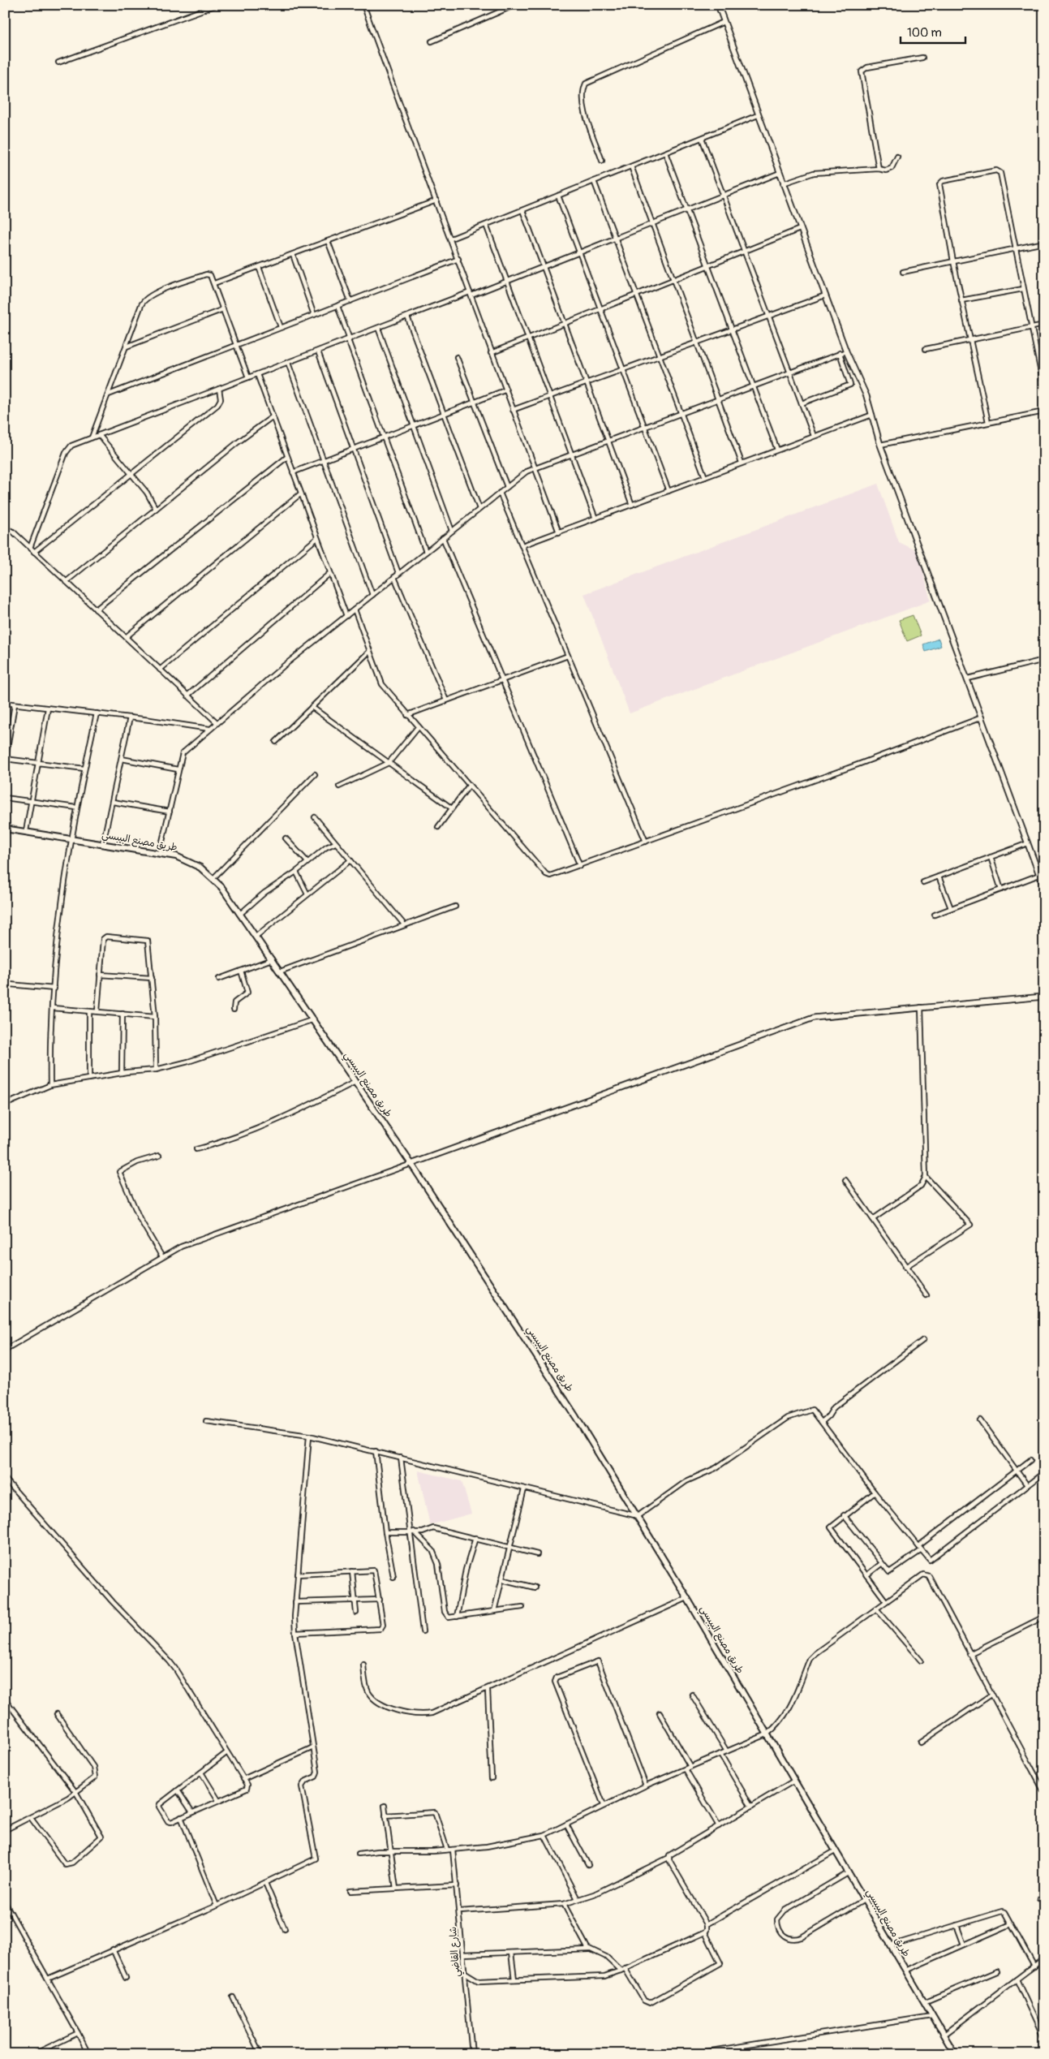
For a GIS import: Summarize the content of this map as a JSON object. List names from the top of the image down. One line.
{"streets":{"main road":["طريق مصنع البيبسي"],"street":["شارع القاضي"]},"scale_bar":"100 m"}
